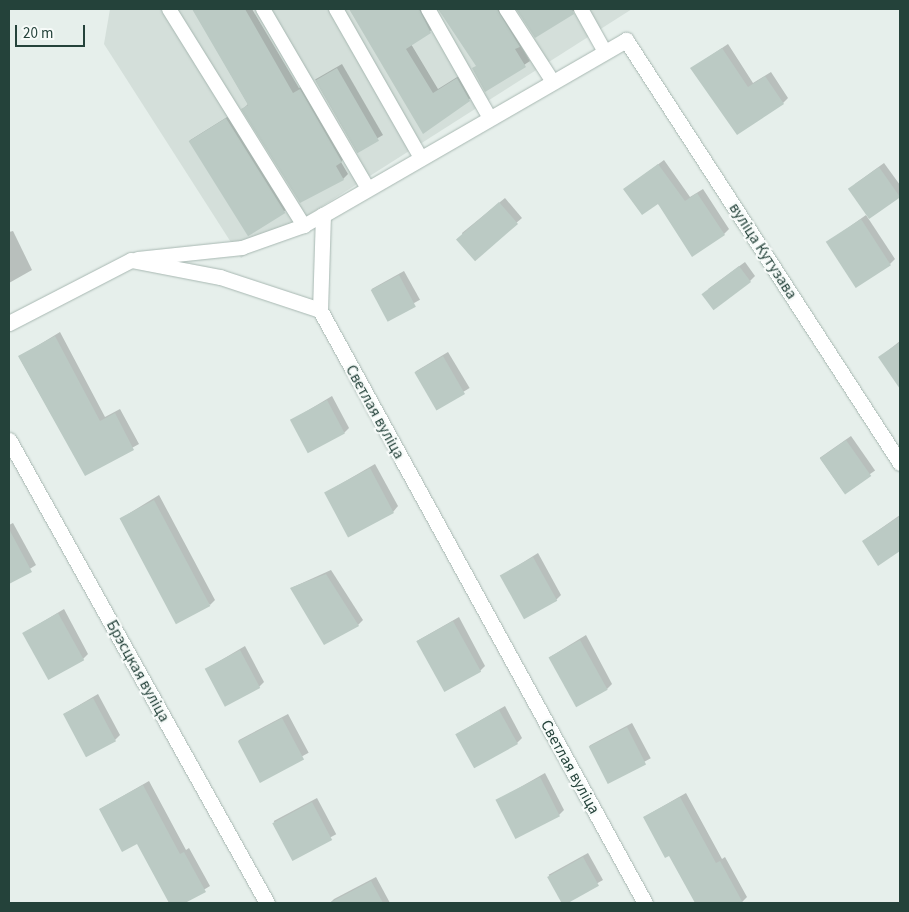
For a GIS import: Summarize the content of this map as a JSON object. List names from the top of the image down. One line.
{"streets":{"street":["вуліца Кутузава","Светлая вуліца","Брэсцкая вуліца"]},"scale_bar":"20 m"}
